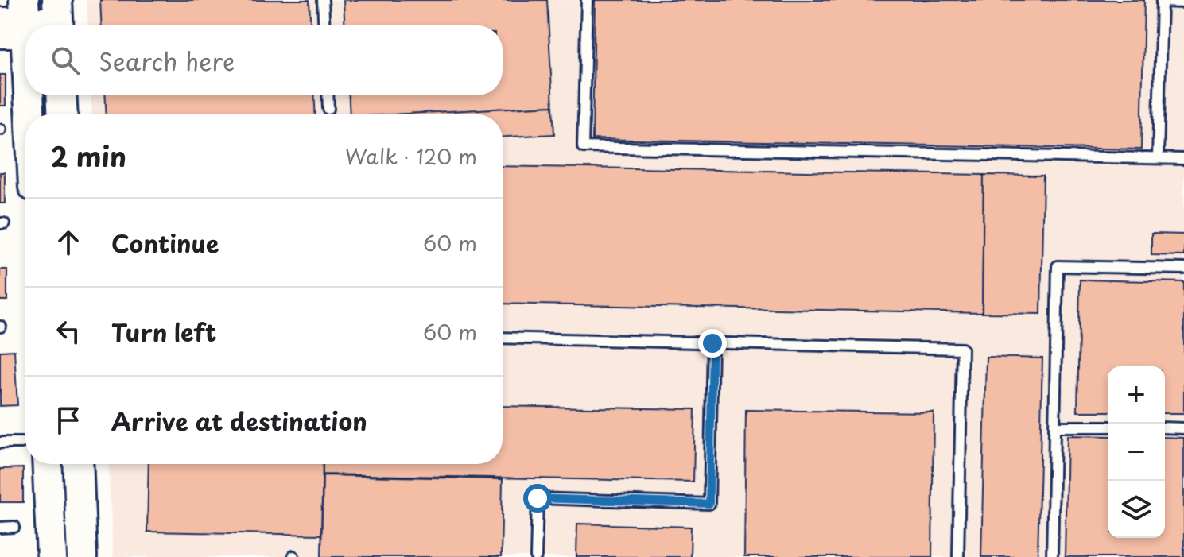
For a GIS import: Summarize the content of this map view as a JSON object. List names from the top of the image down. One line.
{"page":{"search":"Search here","heading":["2 min","Walk · 120 m"],"list":[["Continue","60 m"],["Turn left","60 m"],"Arrive at destination"],"map_buttons":["+","−"]}}
